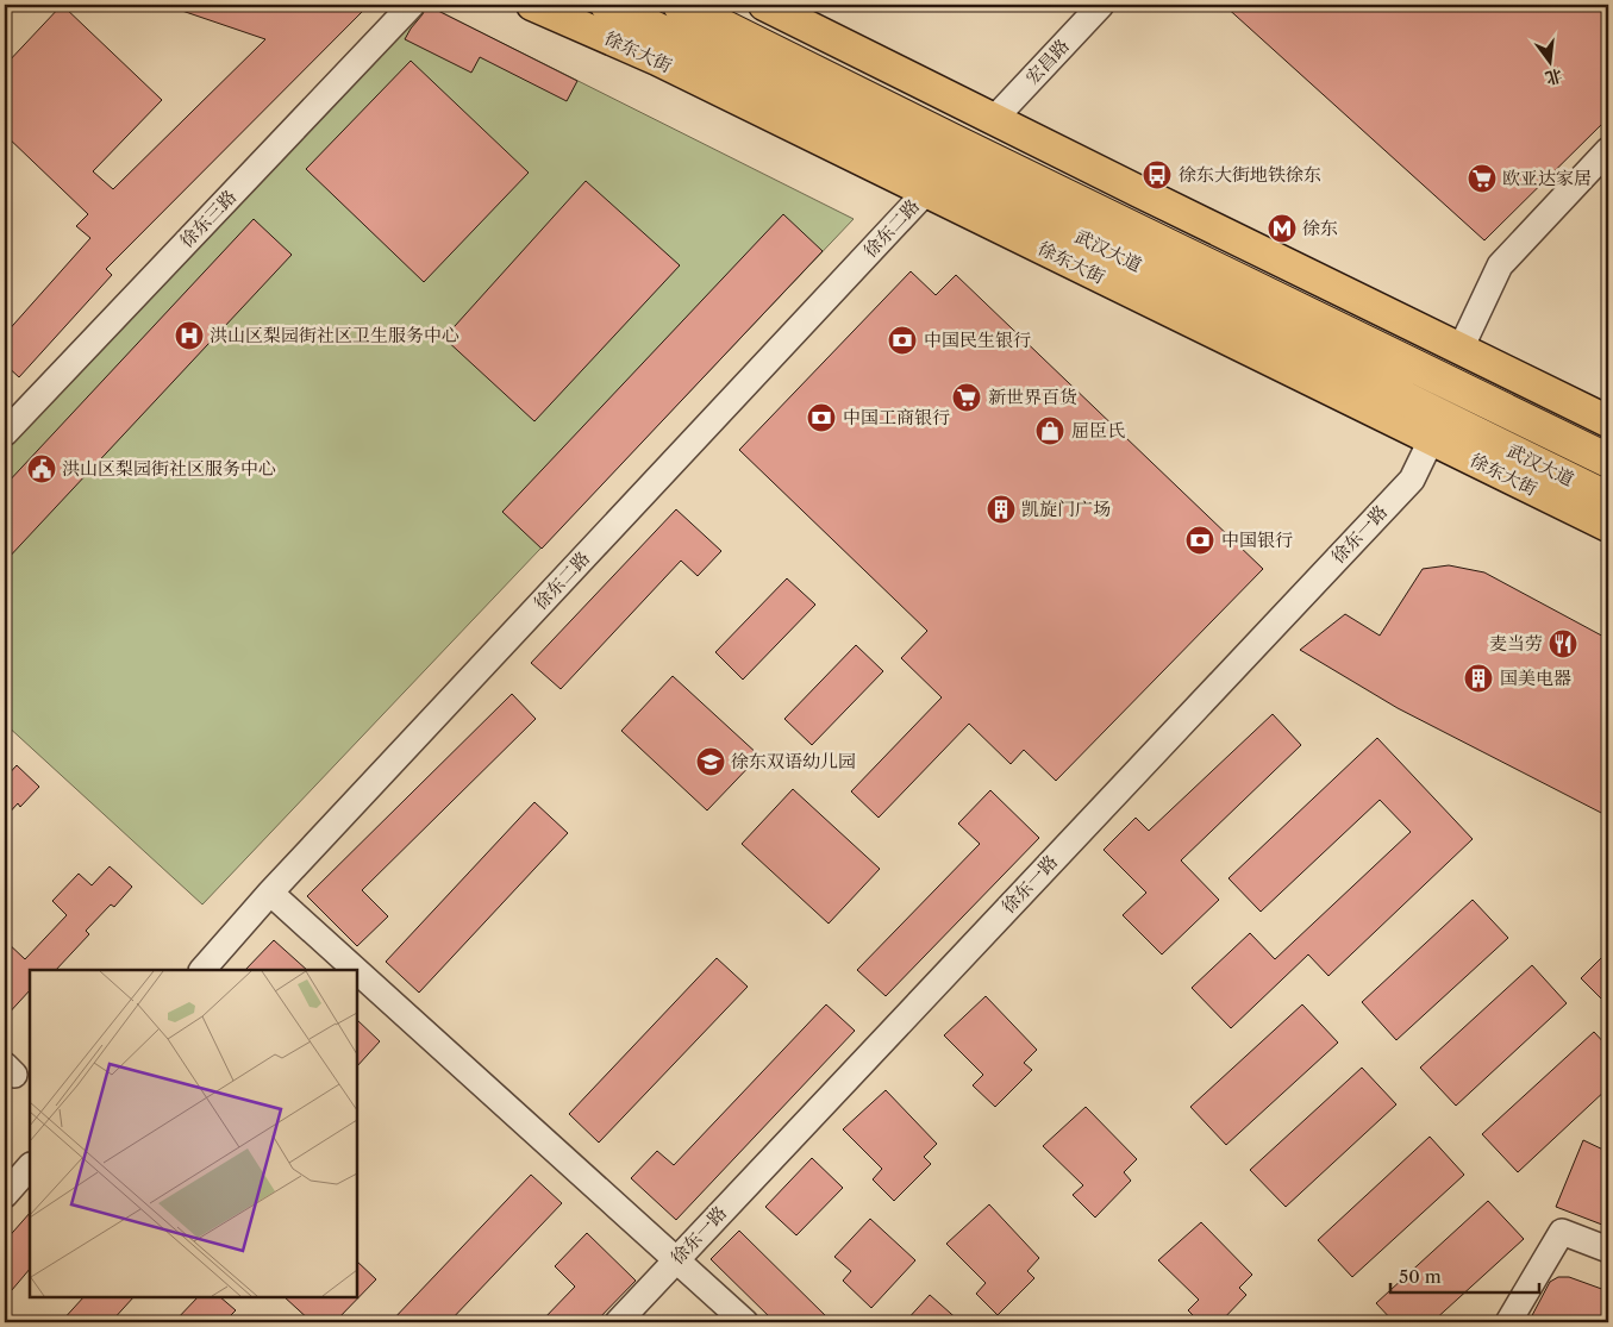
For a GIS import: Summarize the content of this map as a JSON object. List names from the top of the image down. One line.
{"streets":{"highway":["武汉大道"],"main road":["徐东大街"],"street":["宏昌路","徐东三路","徐东二路","徐东一路"]},"crossings":[["徐东大街","徐东二路"],["徐东大街","徐东一路"]],"places":{"bus stop":["徐东大街地铁徐东"],"supermarket":["欧亚达家居","新世界百货"],"metro station":["徐东"],"hospital":["洪山区梨园街社区卫生服务中心"],"bank":["中国民生银行","中国工商银行","中国银行"],"shop":["屈臣氏"],"public building":["洪山区梨园街社区服务中心"],"building":["凯旋门广场","国美电器"],"restaurant":["麦当劳"],"school or university":["徐东双语幼儿园"]},"scale_bar":"50 m","north":"bottom"}
